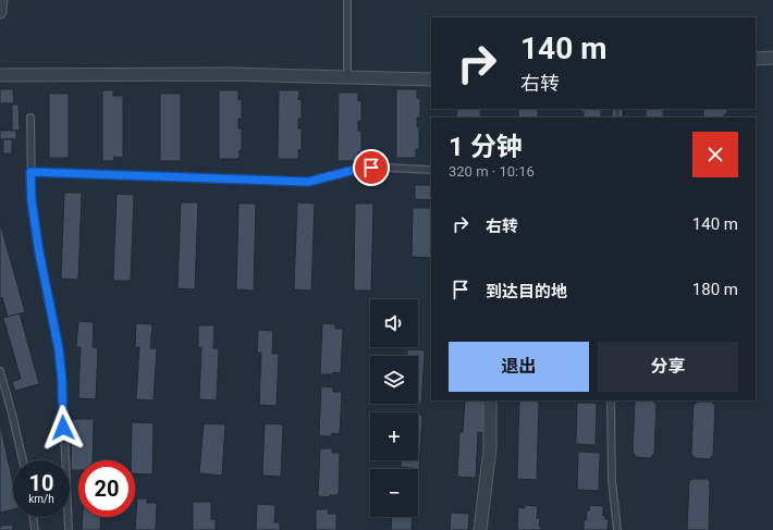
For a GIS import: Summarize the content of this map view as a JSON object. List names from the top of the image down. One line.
{"page":{"turn":["140 m","右转"],"heading":["1 分钟","320 m · 10:16"],"list":[{"name":"右转","value":"140 m"},{"name":"到达目的地","value":"180 m"}],"map_buttons":["+","−"],"buttons":["退出","分享"],"speed":"10 km/h","limit":"20"}}
